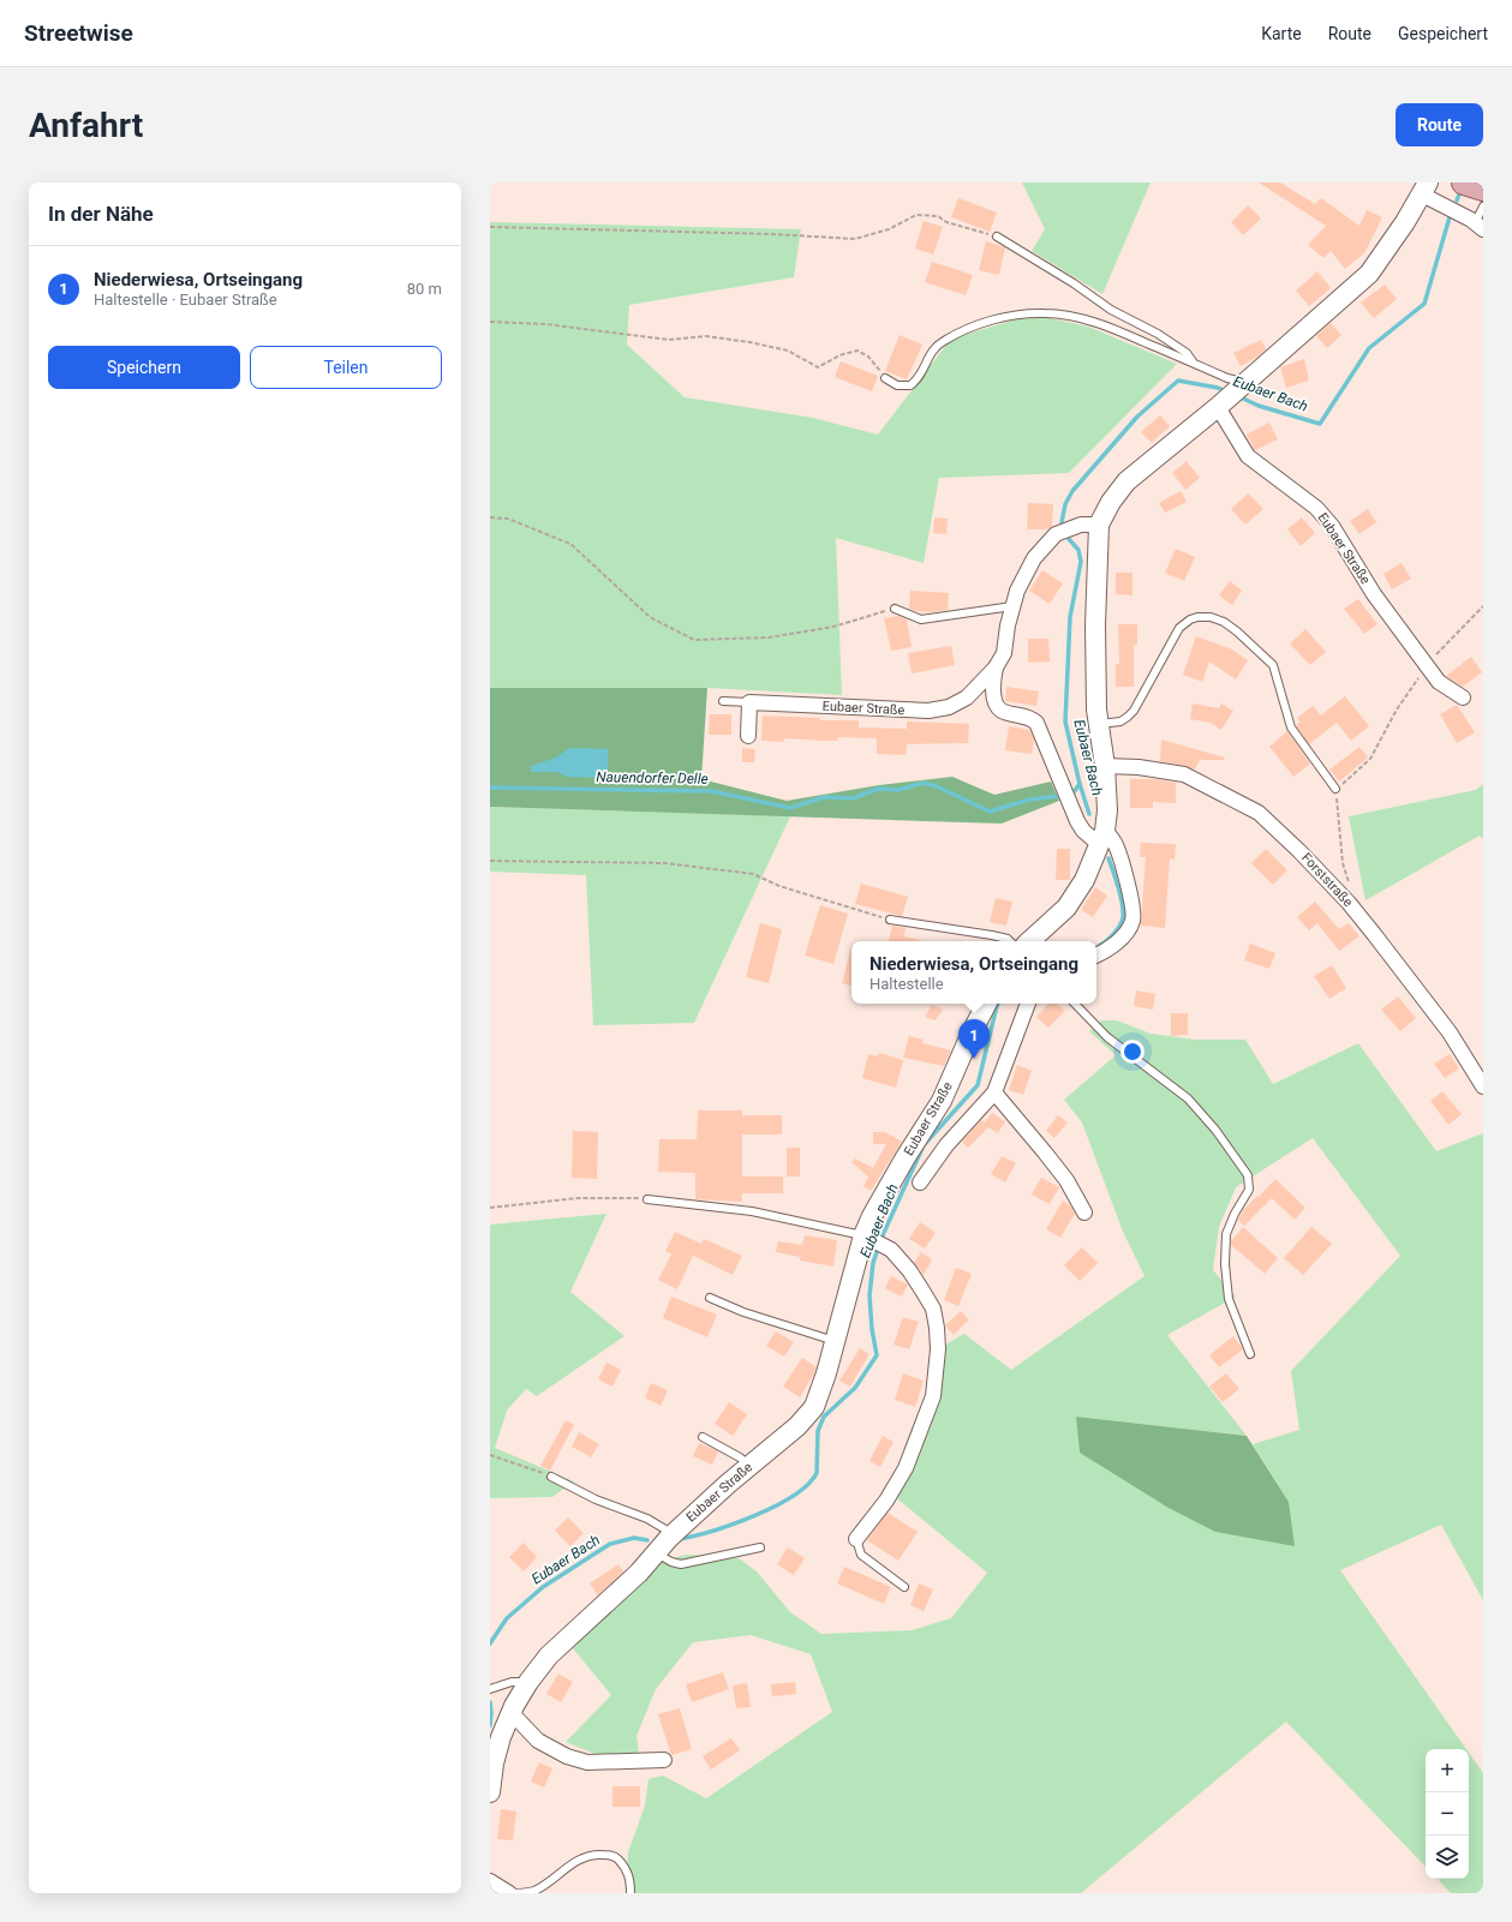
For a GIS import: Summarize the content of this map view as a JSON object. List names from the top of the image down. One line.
{"streets":{"street":["Eubaer Straße","Forststraße"]},"water":["Eubaer Bach","Nauendorfer Delle"],"page":{"header":"Streetwise","nav":["Karte","Route","Gespeichert"],"buttons":["Route",["Speichern","Teilen"]],"title":"Anfahrt","heading":"In der Nähe","list":[{"mark":"1","name":"Niederwiesa, Ortseingang","note":"Haltestelle · Eubaer Straße","value":"80 m"}],"popup":["Niederwiesa, Ortseingang","Haltestelle"],"pins":"1","map_buttons":["+","−"]}}
